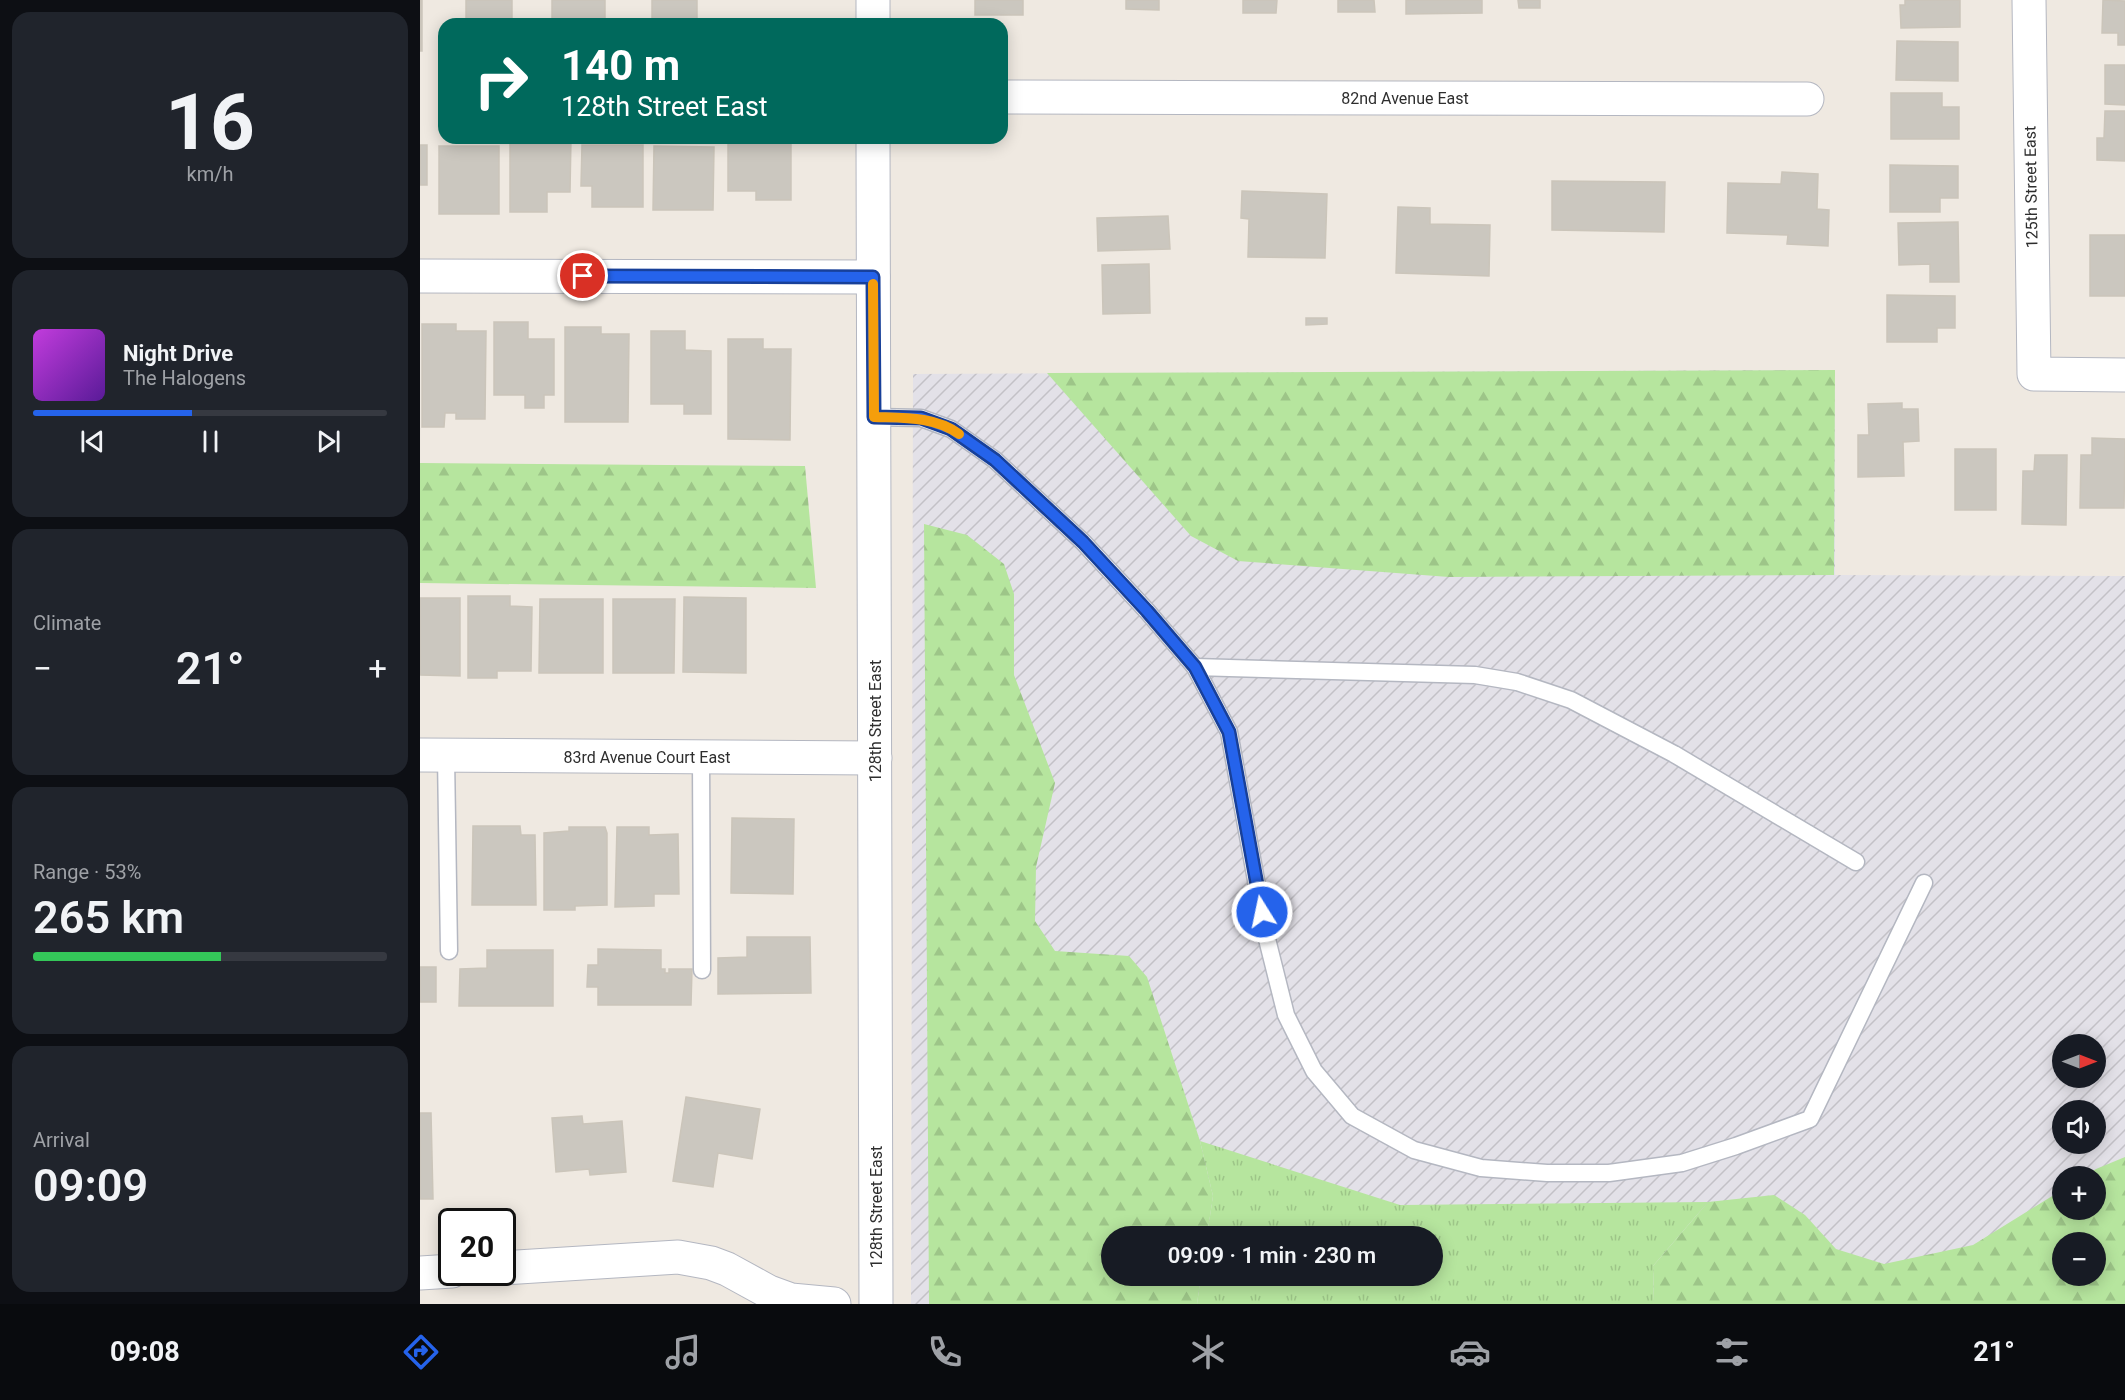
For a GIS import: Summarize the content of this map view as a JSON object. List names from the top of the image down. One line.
{"streets":{"street":["82nd Avenue East","125th Street East","128th Street East","83rd Avenue Court East"]},"crossings":[["128th Street East","83rd Avenue Court East"]],"north":"right","page":{"tile":[["16","km/h"],"Climate",["Range · 53%","265 km"],["Arrival","09:09"]],"turn":["140 m","128th Street East"],"song":["Night Drive","The Halogens"],"heat":["−","21°","+"],"map_buttons":["+","−"],"limit":"20","trip":"09:09 · 1 min · 230 m","tabs":["09:08","21°"]}}
